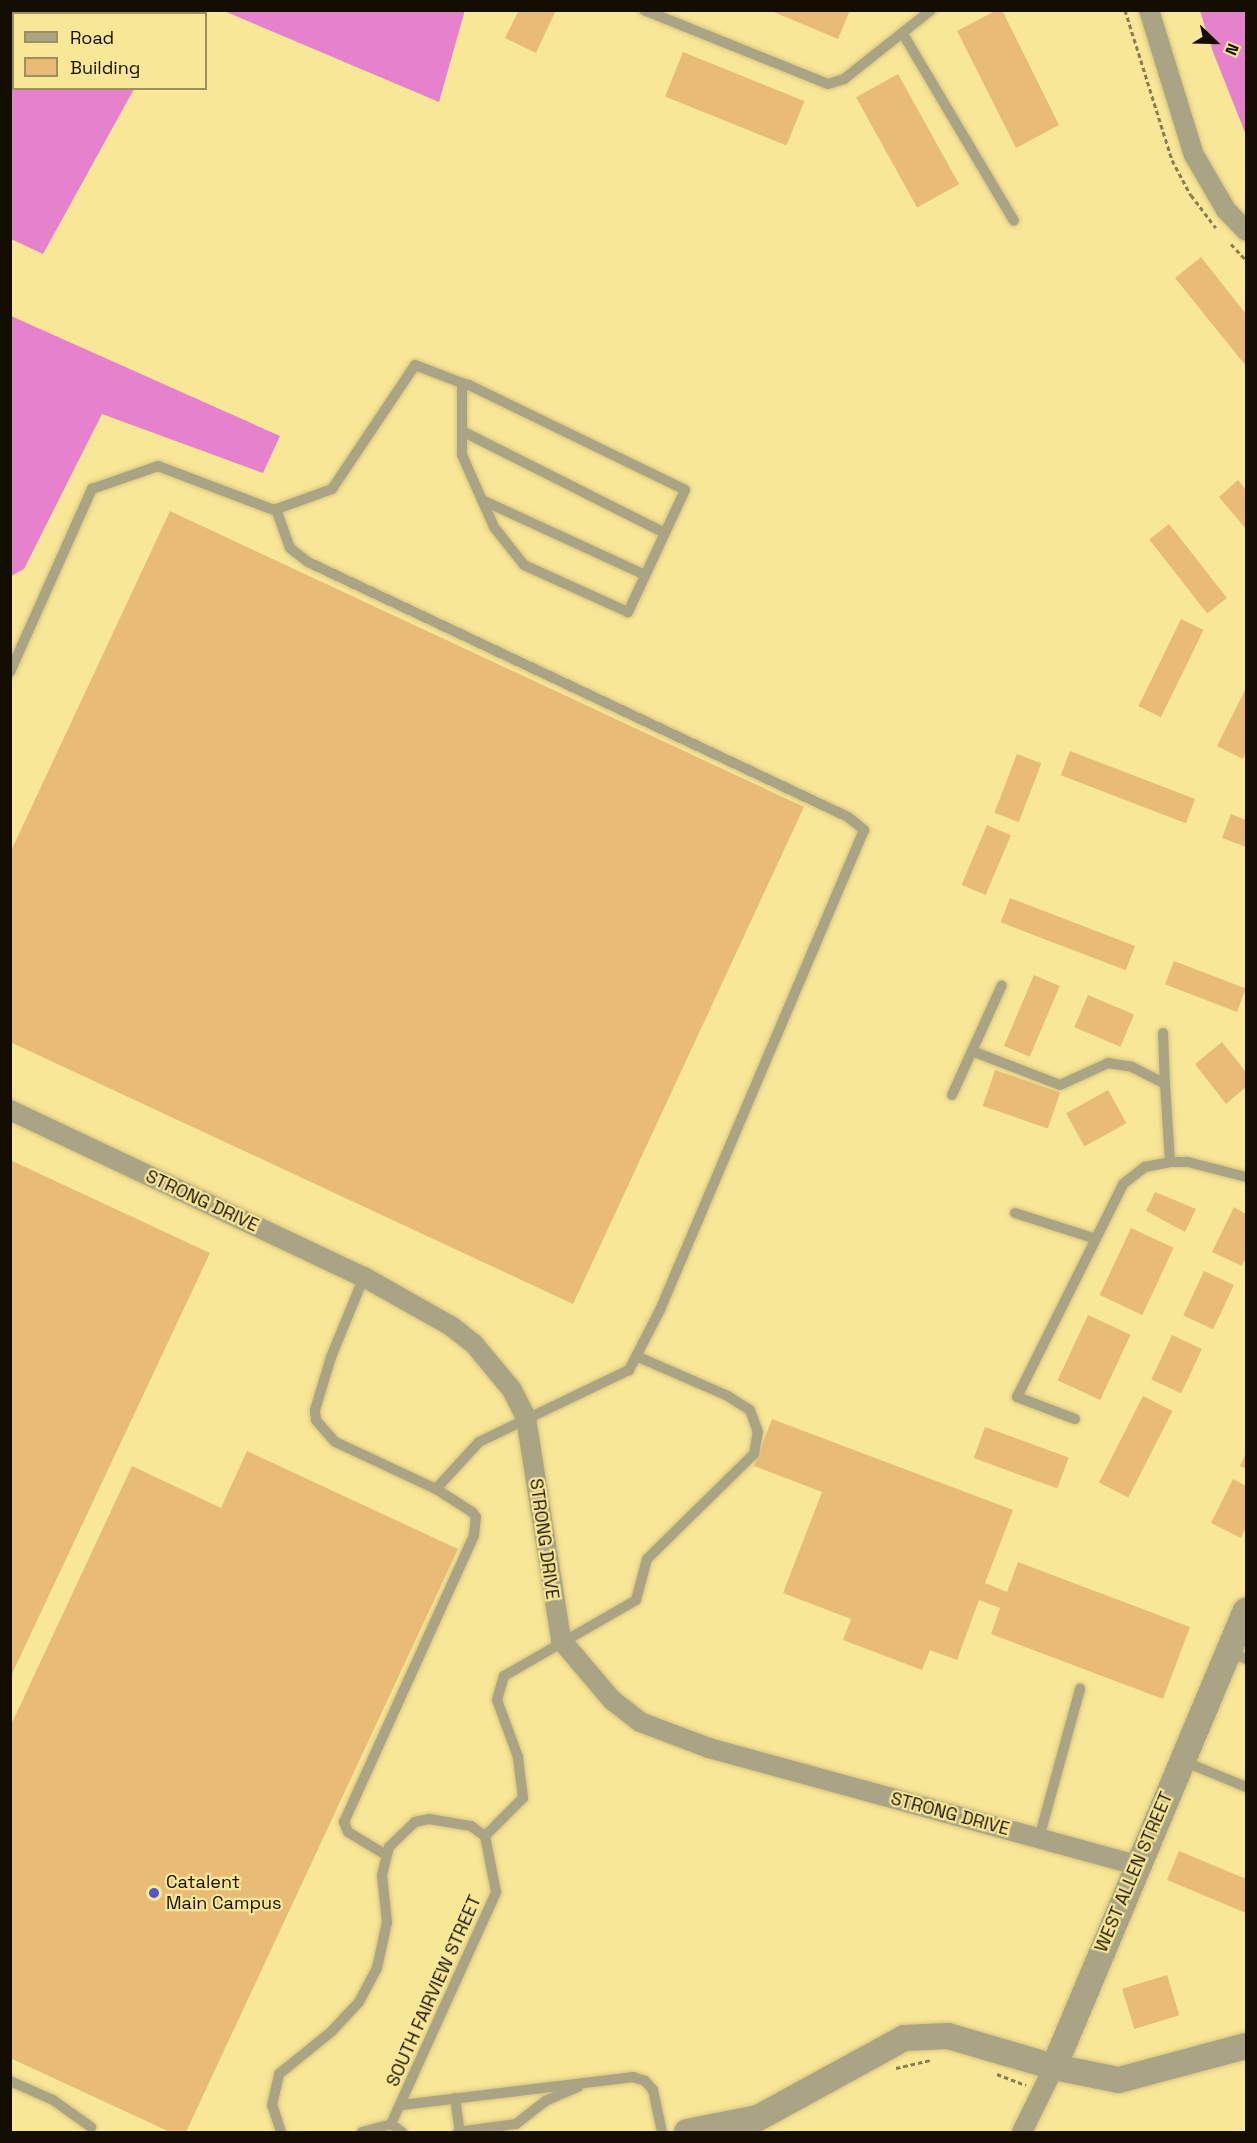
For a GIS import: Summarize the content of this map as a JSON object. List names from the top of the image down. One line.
{"streets":{"street":["STRONG DRIVE","WEST ALLEN STREET"],"lane":["SOUTH FAIRVIEW STREET"]},"crossings":[["STRONG DRIVE","WEST ALLEN STREET"]],"places":["Catalent Main Campus"],"legend":["Road","Building"],"north":"bottom right"}
